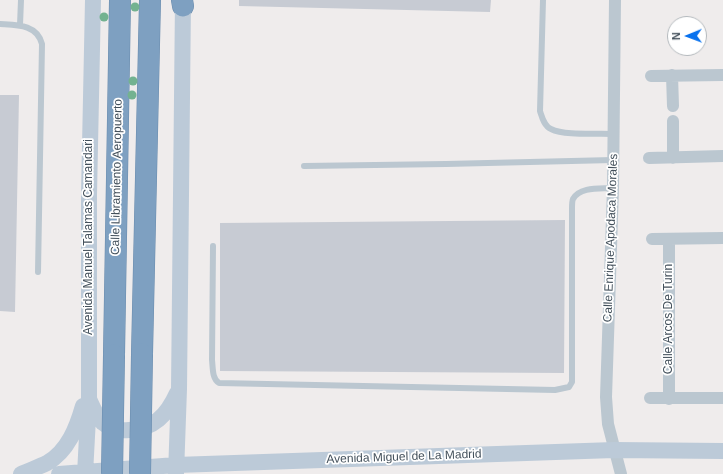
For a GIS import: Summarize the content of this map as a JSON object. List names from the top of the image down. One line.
{"streets":{"highway":["Calle Libramiento Aeropuerto"],"main road":["Avenida Manuel Talamas Camandari","Avenida Miguel de La Madrid"],"street":["Calle Enrique Apodaca Morales","Calle Arcos De Turin"]},"crossings":[["Avenida Manuel Talamas Camandari","Avenida Miguel de La Madrid"],["Calle Enrique Apodaca Morales","Avenida Miguel de La Madrid"]],"north":"left"}
